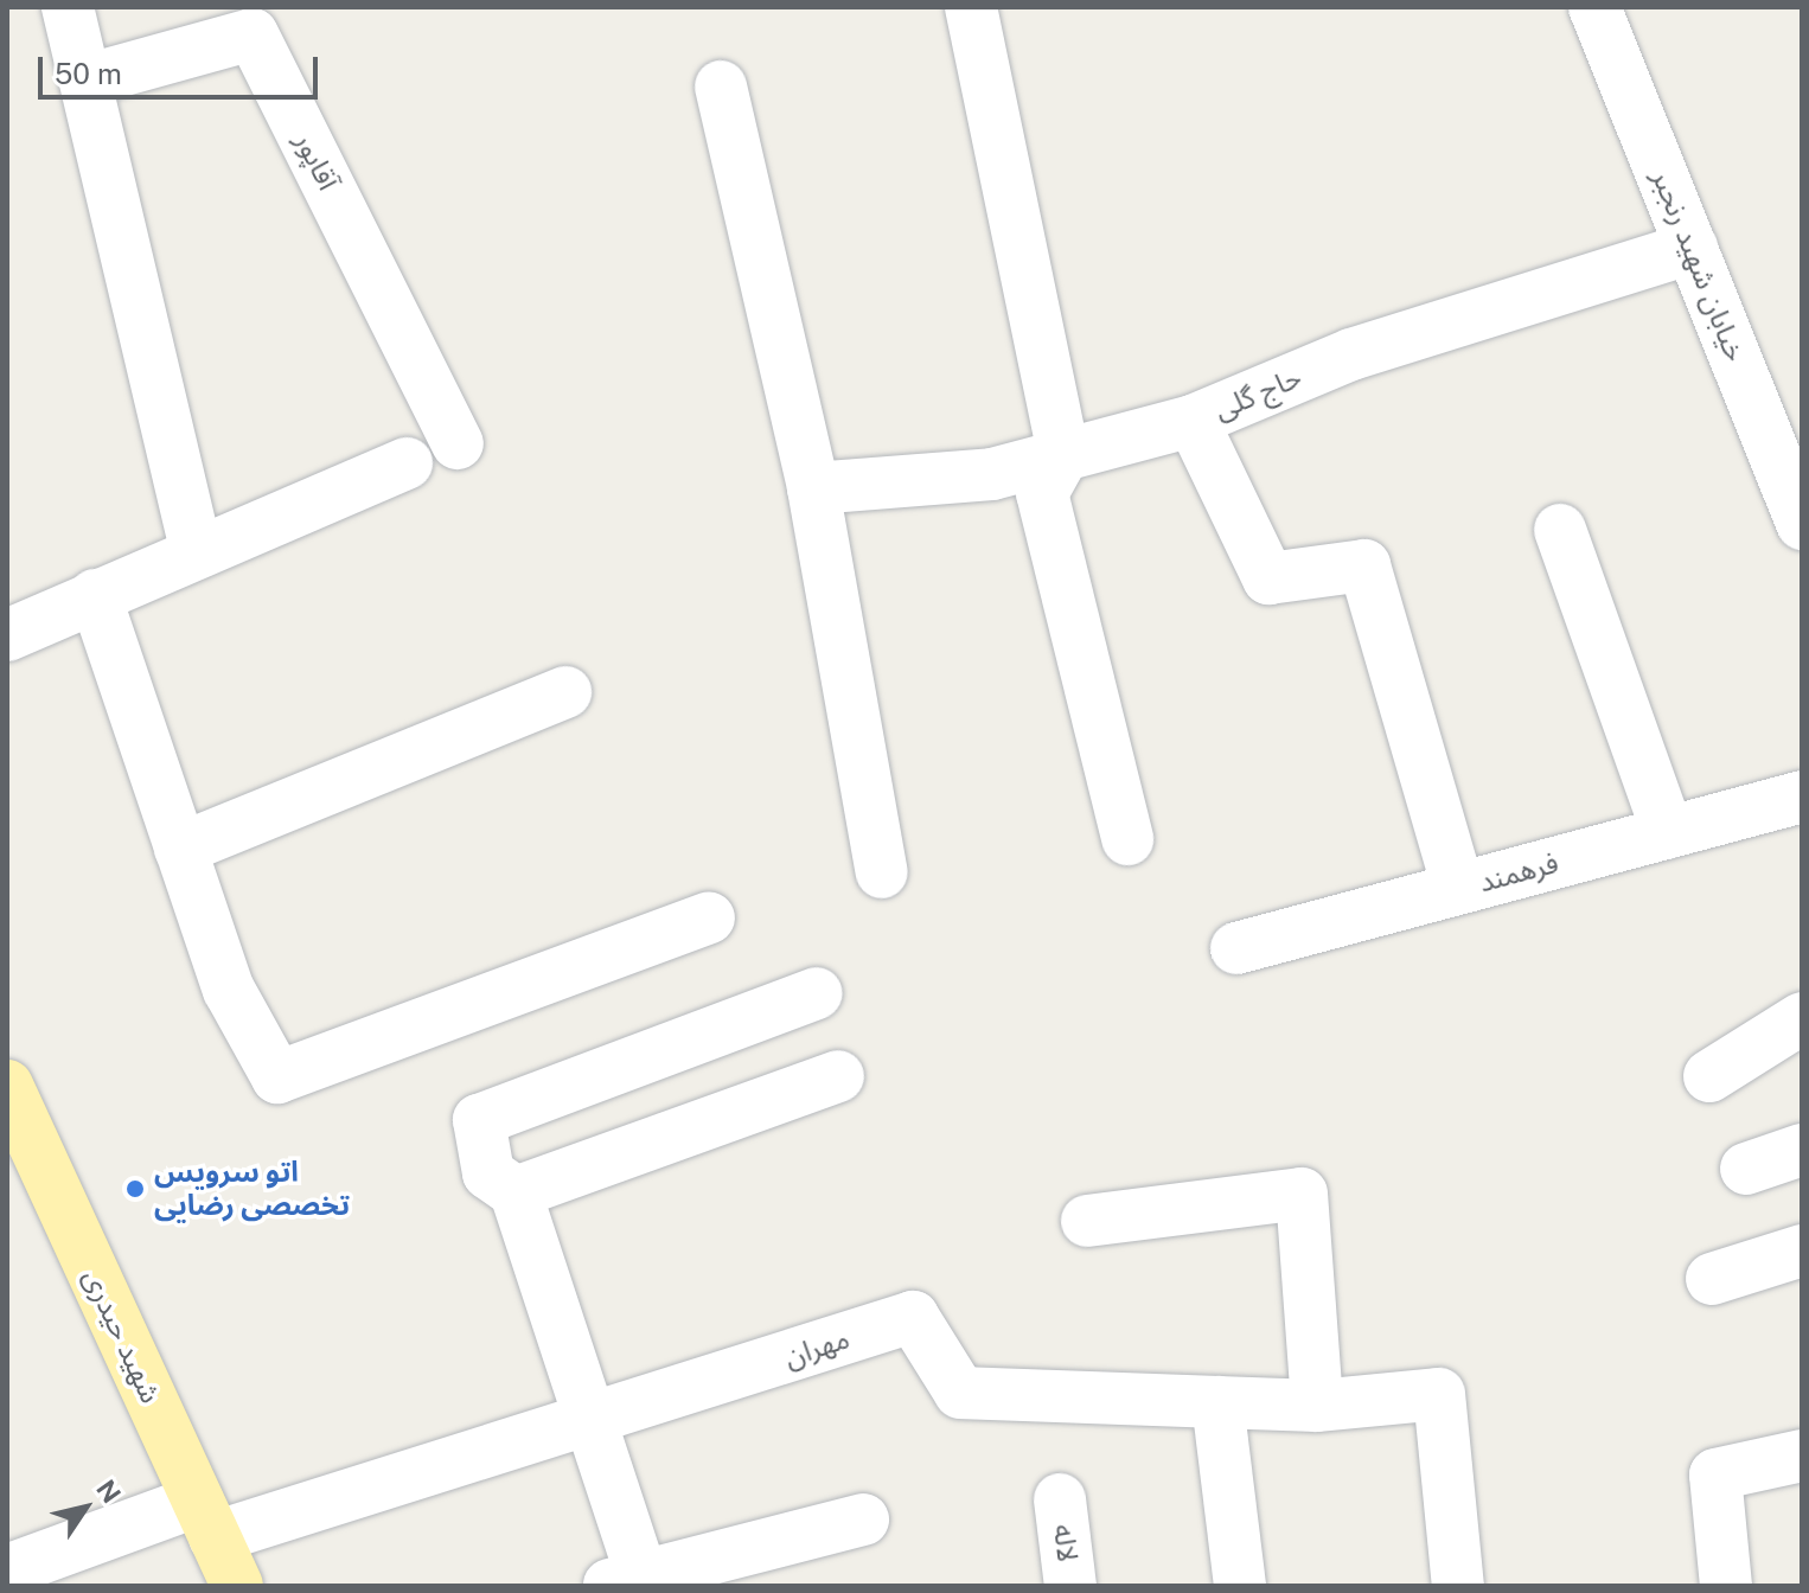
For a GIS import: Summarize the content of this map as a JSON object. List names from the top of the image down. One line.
{"streets":{"main road":["شهید حیدری"],"street":["آقاپور","خیابان شهید رنجبر","حاج گلی","فرهمند","مهران","لاله"]},"crossings":[["خیابان شهید رنجبر","حاج گلی"],["شهید حیدری","مهران"]],"places":["اتو سرویس تخصصی رضایی"],"scale_bar":"50 m","north":"top right"}
